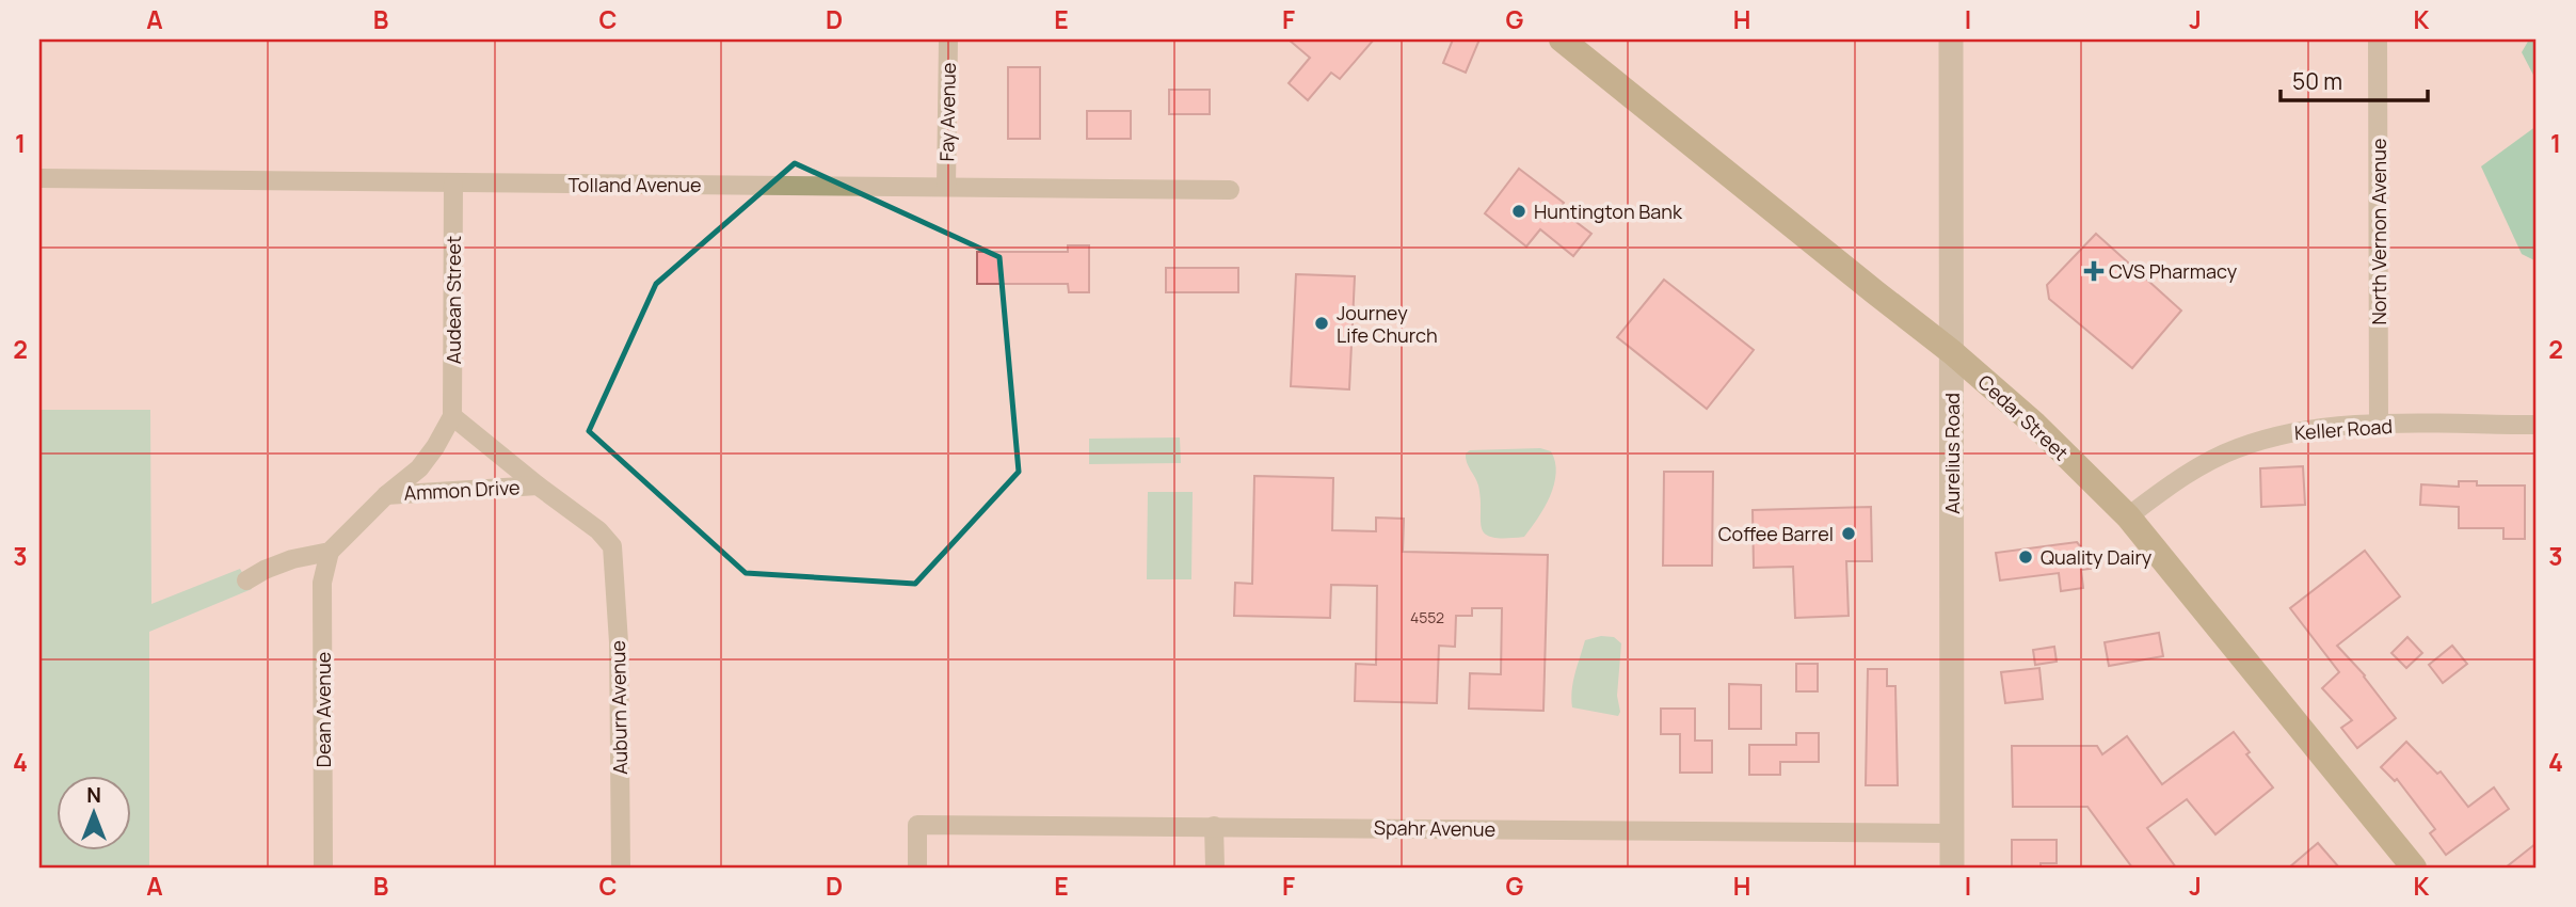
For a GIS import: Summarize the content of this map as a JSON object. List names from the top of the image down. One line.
{"streets":{"main road":["Cedar Street"],"street":["Fay Avenue","Tolland Avenue","North Vernon Avenue","Audean Street","Keller Road","Aurelius Road","Ammon Drive","Auburn Avenue","Dean Avenue","Spahr Avenue"]},"crossings":[["Fay Avenue","Tolland Avenue"],["Tolland Avenue","Audean Street"],["North Vernon Avenue","Keller Road"],["Audean Street","Ammon Drive"],["Cedar Street","Keller Road"],["Cedar Street","Aurelius Road"],["Aurelius Road","Spahr Avenue"],["Ammon Drive","Auburn Avenue"],["Ammon Drive","Dean Avenue"]],"places":{"other":["Huntington Bank","Journey Life Church","Coffee Barrel","Quality Dairy"],"health":["CVS Pharmacy"]},"house_numbers":["4552"],"scale_bar":"50 m","north":"top","grid":{"columns":["A","B","C","D","E","F","G","H","I","J","K"],"rows":["1","2","3","4"]}}
